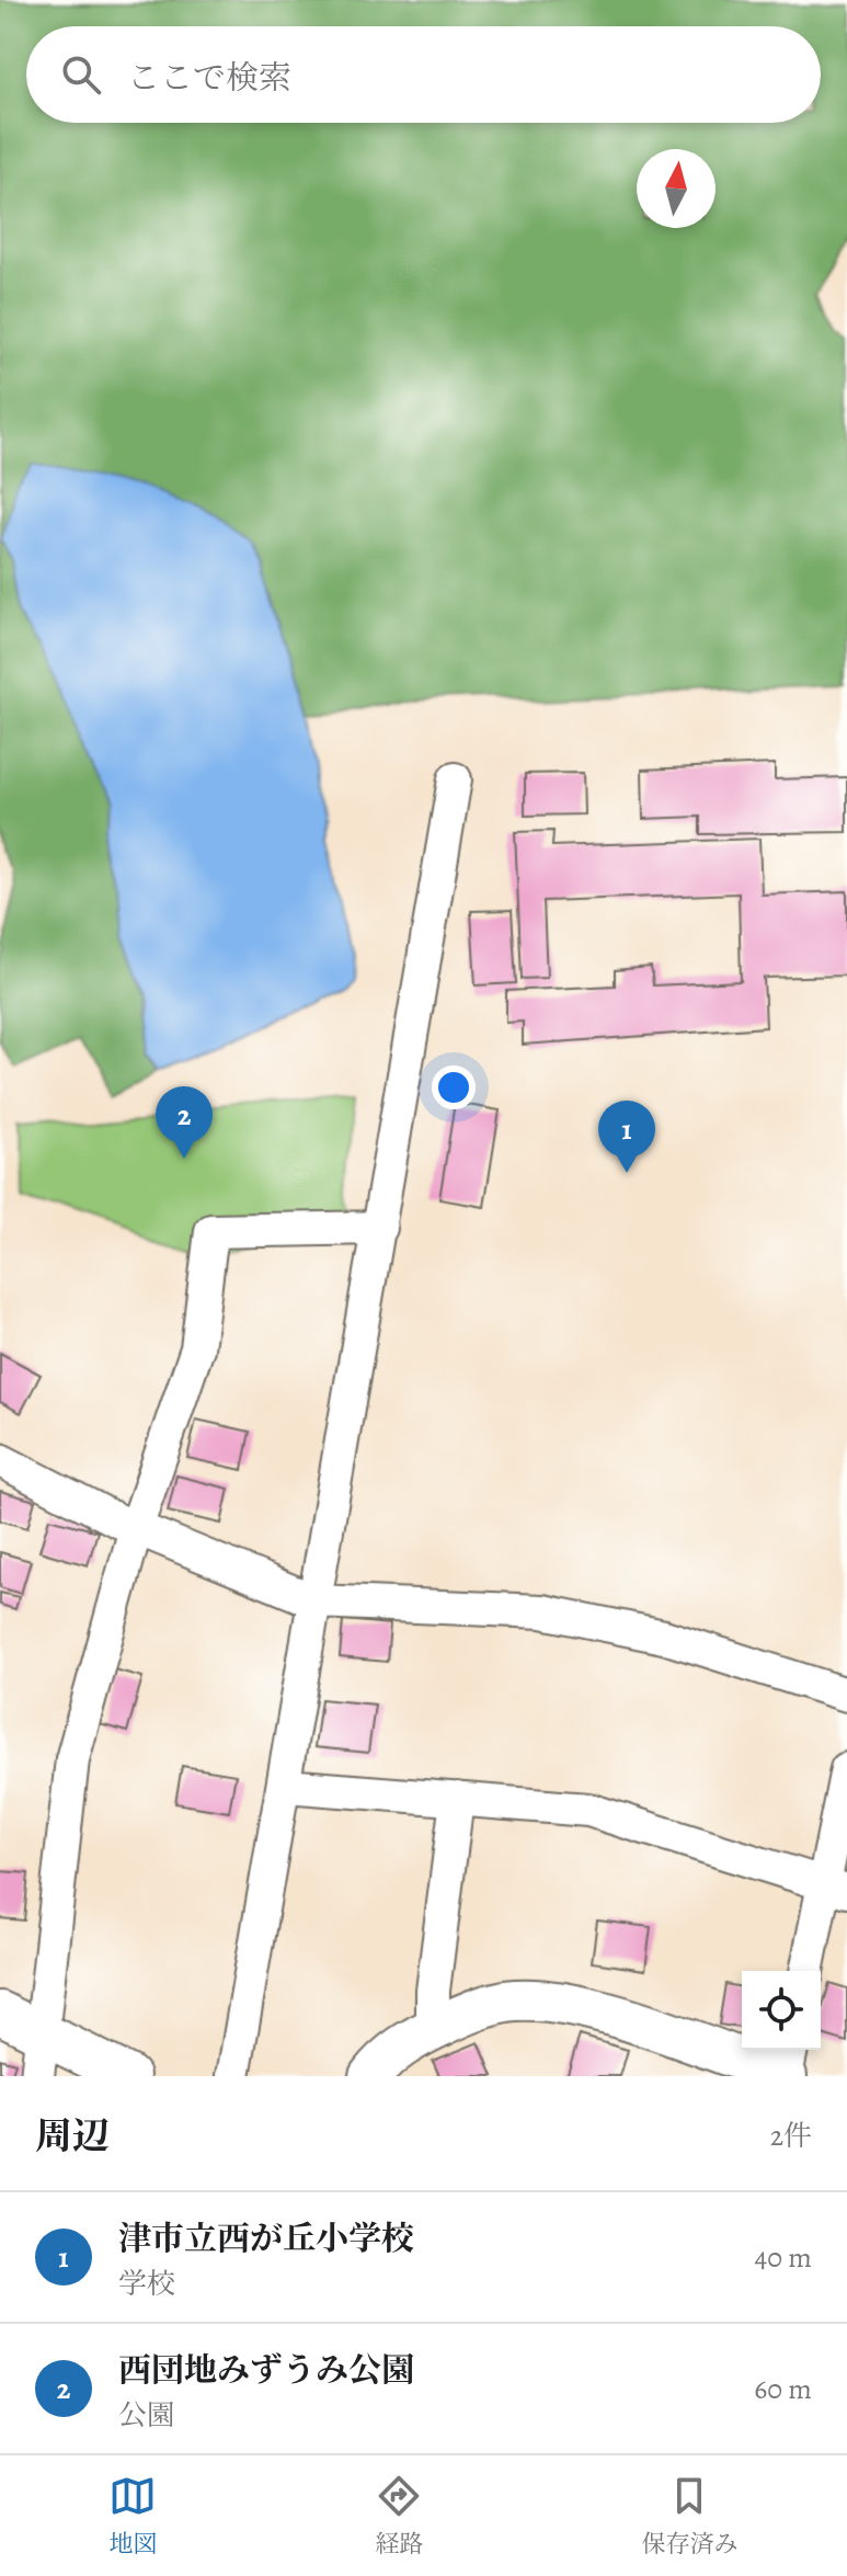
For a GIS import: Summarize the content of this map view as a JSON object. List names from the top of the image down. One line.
{"north":"top","page":{"search":"ここで検索","pins":["2","1"],"heading":["周辺","2件"],"list":[{"mark":"1","name":"津市立西が丘小学校","note":"学校","value":"40 m"},{"mark":"2","name":"西団地みずうみ公園","note":"公園","value":"60 m"}],"nav":["地図","経路","保存済み"]}}
